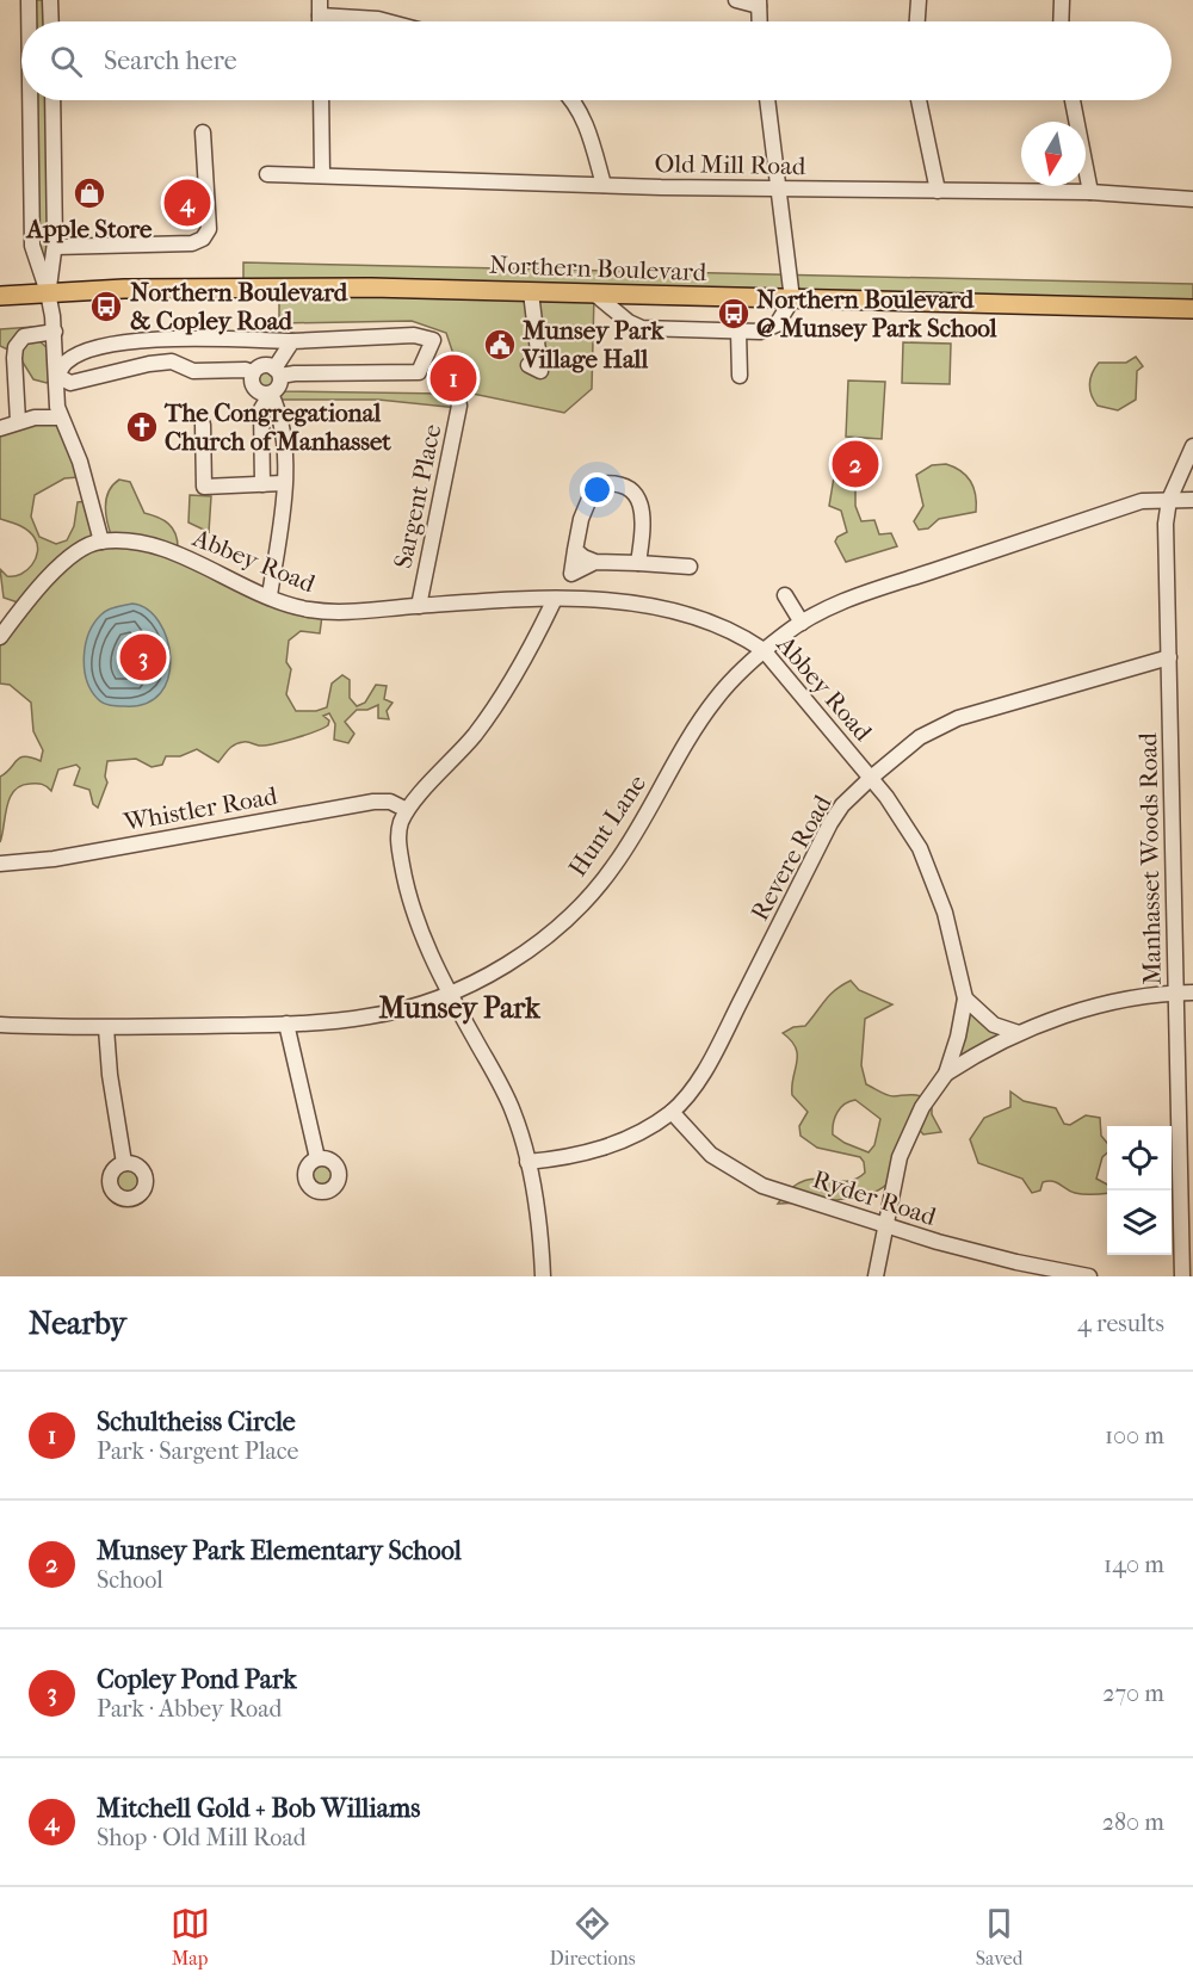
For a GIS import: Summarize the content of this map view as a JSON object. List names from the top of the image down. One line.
{"streets":{"main road":["Northern Boulevard"],"street":["Old Mill Road","Sargent Place","Abbey Road","Whistler Road","Hunt Lane","Revere Road","Manhasset Woods Road","Ryder Road"]},"crossings":[["Sargent Place","Abbey Road"],["Abbey Road","Hunt Lane"],["Abbey Road","Revere Road"],["Abbey Road","Ryder Road"],["Hunt Lane","Manhasset Woods Road"],["Revere Road","Manhasset Woods Road"],["Revere Road","Ryder Road"]],"districts":["Munsey Park"],"places":{"shop":["Apple Store"],"bus stop":["Northern Boulevard & Copley Road","Northern Boulevard @ Munsey Park School"],"public building":["Munsey Park Village Hall"],"church":["The Congregational Church of Manhasset"]},"north":"bottom","page":{"search":"Search here","pins":["4","1","2","3"],"heading":["Nearby","4 results"],"list":[{"mark":"1","name":"Schultheiss Circle","note":"Park · Sargent Place","value":"100 m"},{"mark":"2","name":"Munsey Park Elementary School","note":"School","value":"140 m"},{"mark":"3","name":"Copley Pond Park","note":"Park · Abbey Road","value":"270 m"},{"mark":"4","name":"Mitchell Gold + Bob Williams","note":"Shop · Old Mill Road","value":"280 m"}],"nav":["Map","Directions","Saved"]}}
